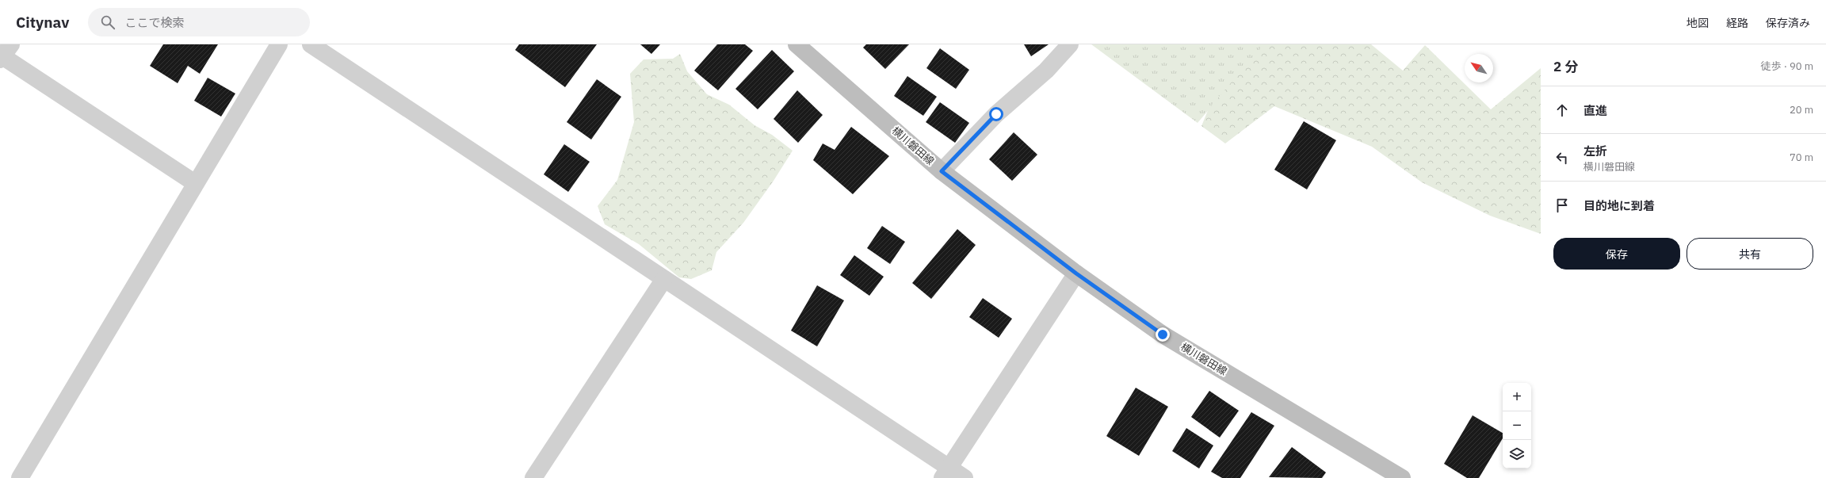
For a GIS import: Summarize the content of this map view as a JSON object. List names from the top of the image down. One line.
{"streets":{"main road":["横川磐田線"]},"north":"top left","page":{"header":"Citynav","search":"ここで検索","nav":["地図","経路","保存済み"],"heading":["2 分","徒歩 · 90 m"],"list":[["直進","20 m"],["左折","横川磐田線","70 m"],"目的地に到着"],"buttons":["保存","共有"],"map_buttons":["+","−"]}}
